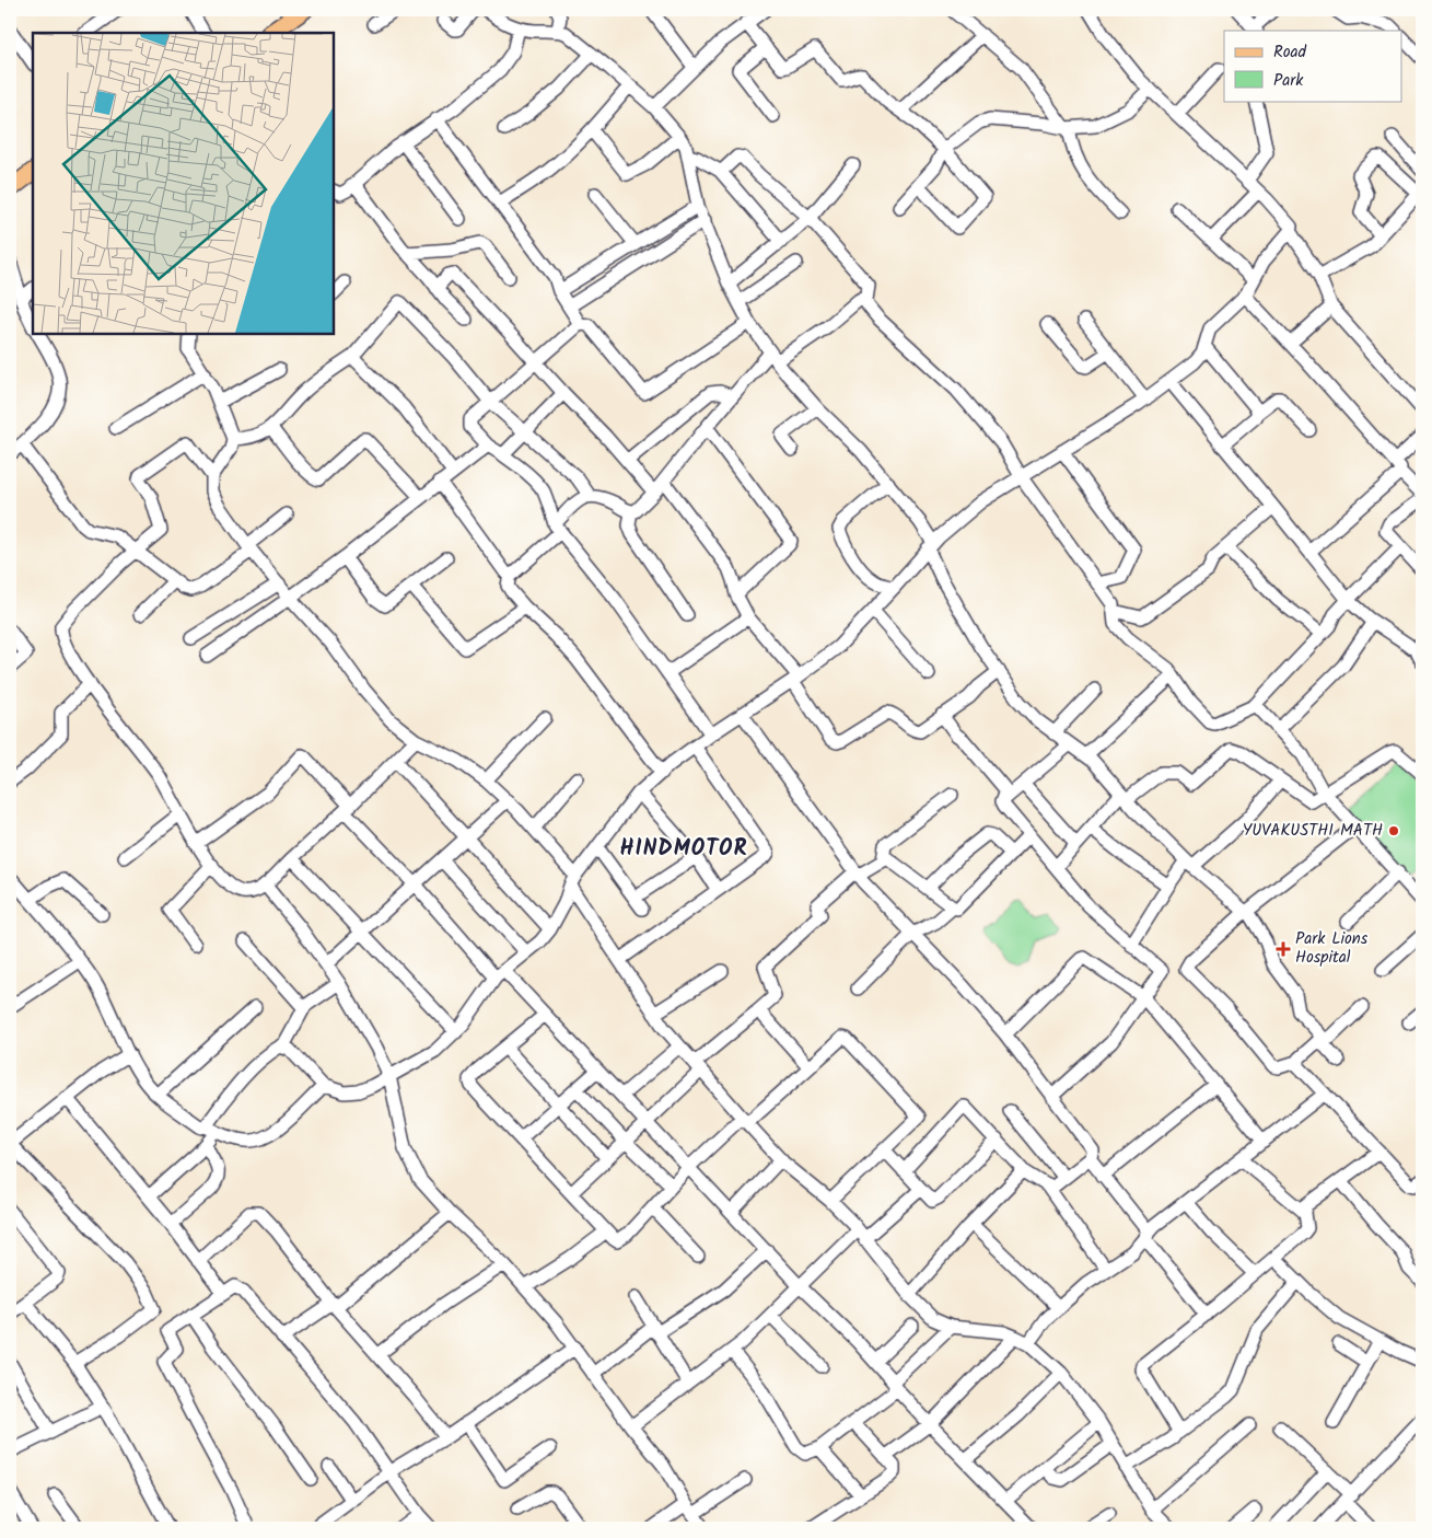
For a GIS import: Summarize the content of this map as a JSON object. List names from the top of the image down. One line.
{"districts":["HINDMOTOR"],"places":{"other":["YUVAKUSTHI MATH"],"health":["Park Lions Hospital"]},"legend":["Road","Park"]}
